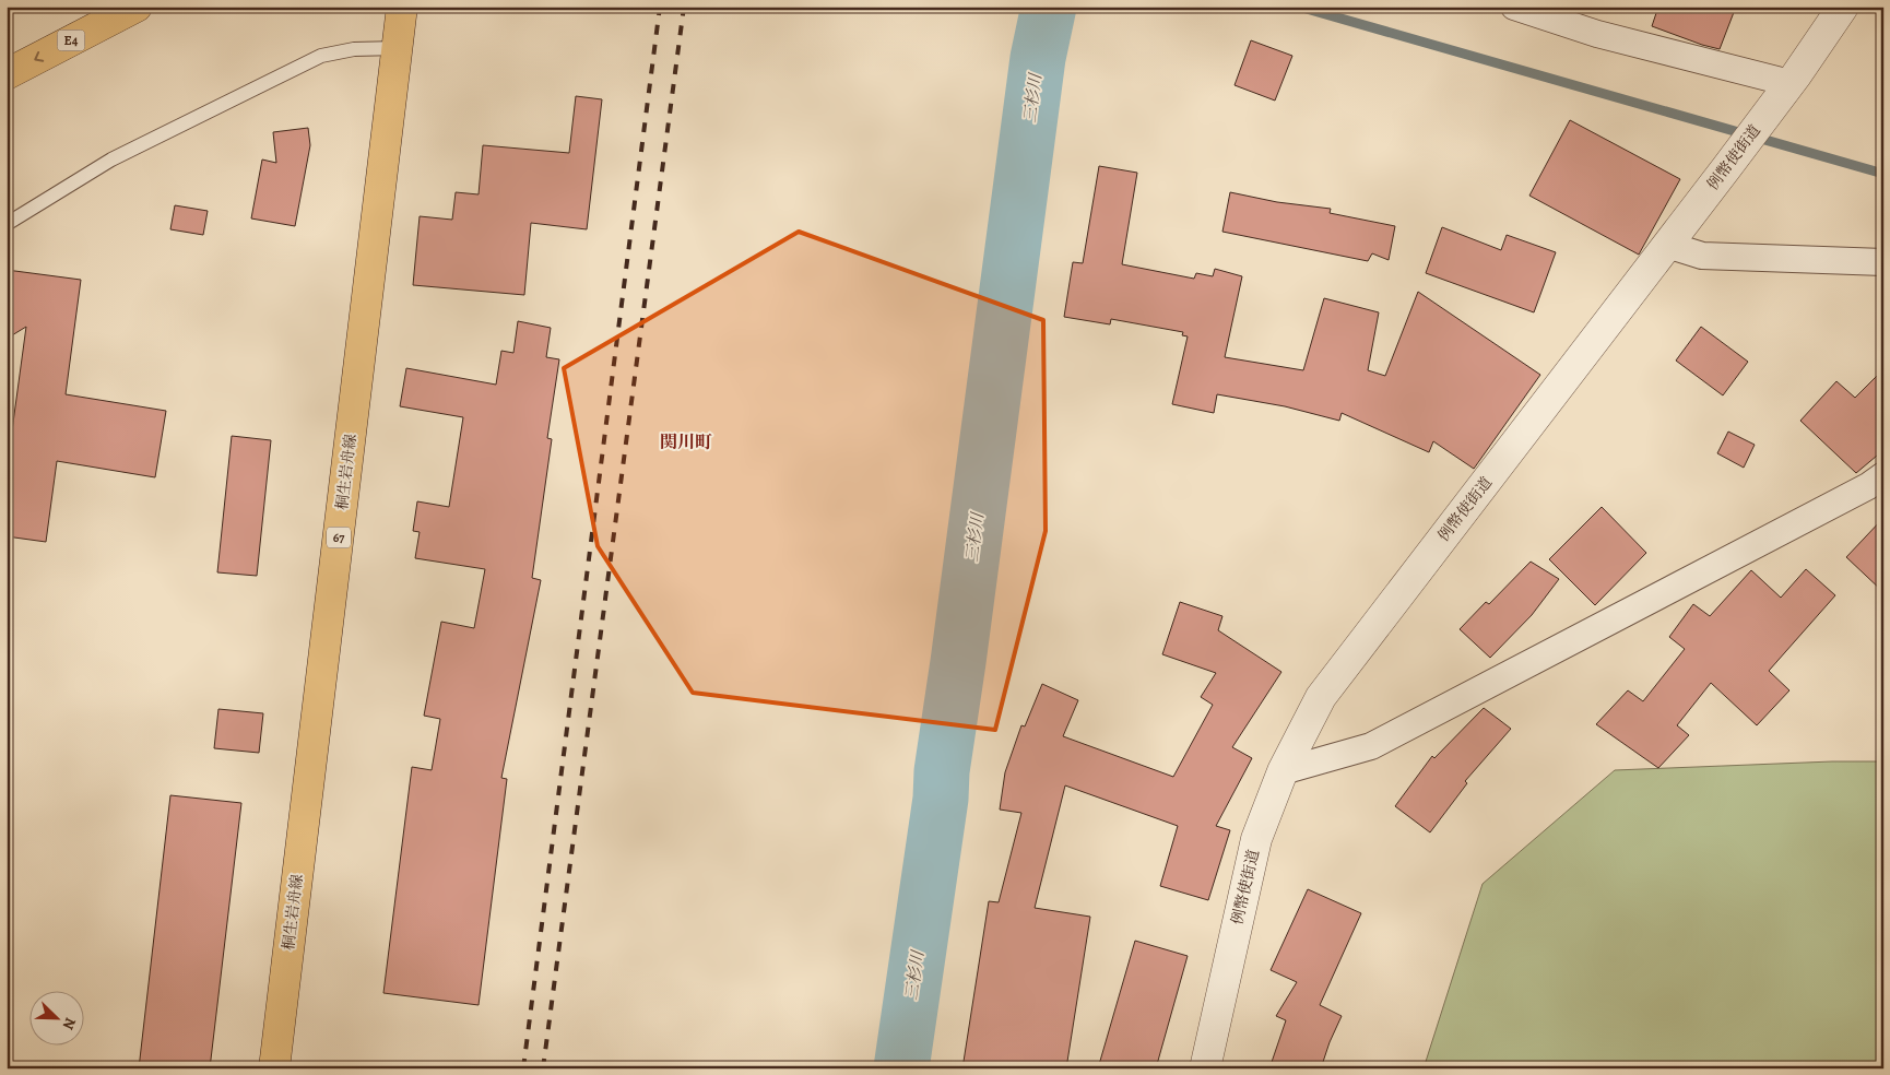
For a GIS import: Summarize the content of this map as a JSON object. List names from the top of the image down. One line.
{"streets":{"main road":["E4","桐生岩舟線","67"],"street":["例幣使街道"]},"districts":["関川町"],"water":["三杉川"],"north":"bottom right"}
